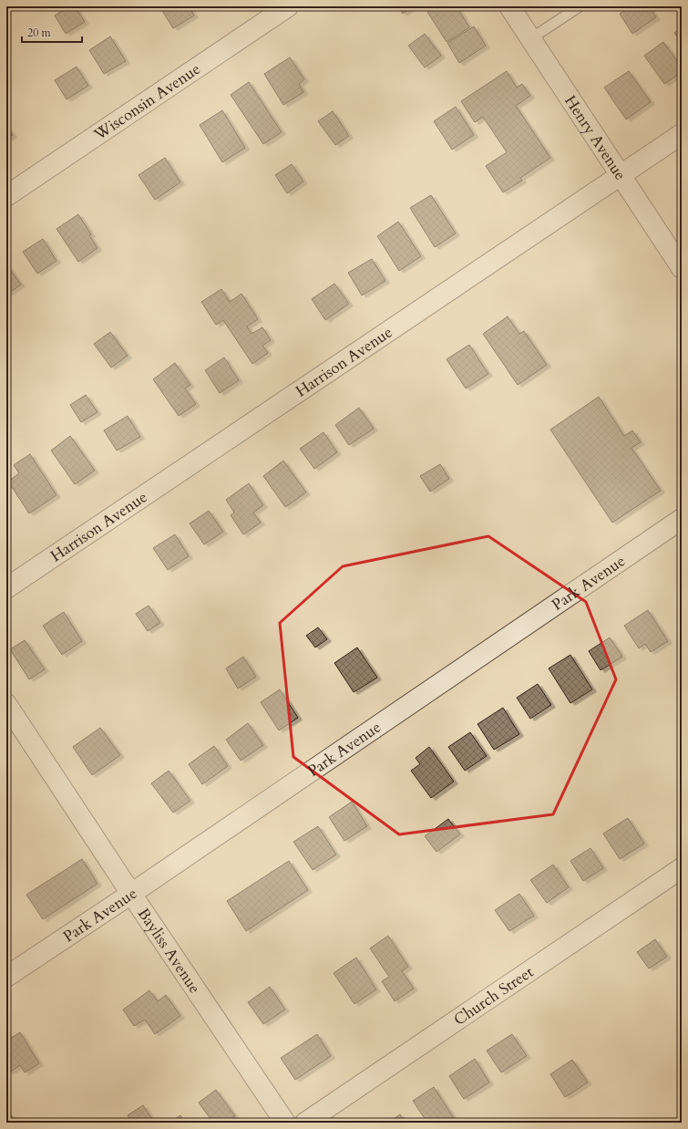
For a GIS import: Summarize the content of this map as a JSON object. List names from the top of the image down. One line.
{"streets":{"street":["Wisconsin Avenue","Henry Avenue","Harrison Avenue","Park Avenue","Bayliss Avenue","Church Street"]},"crossings":[["Henry Avenue","Harrison Avenue"],["Park Avenue","Bayliss Avenue"]],"scale_bar":"20 m"}
